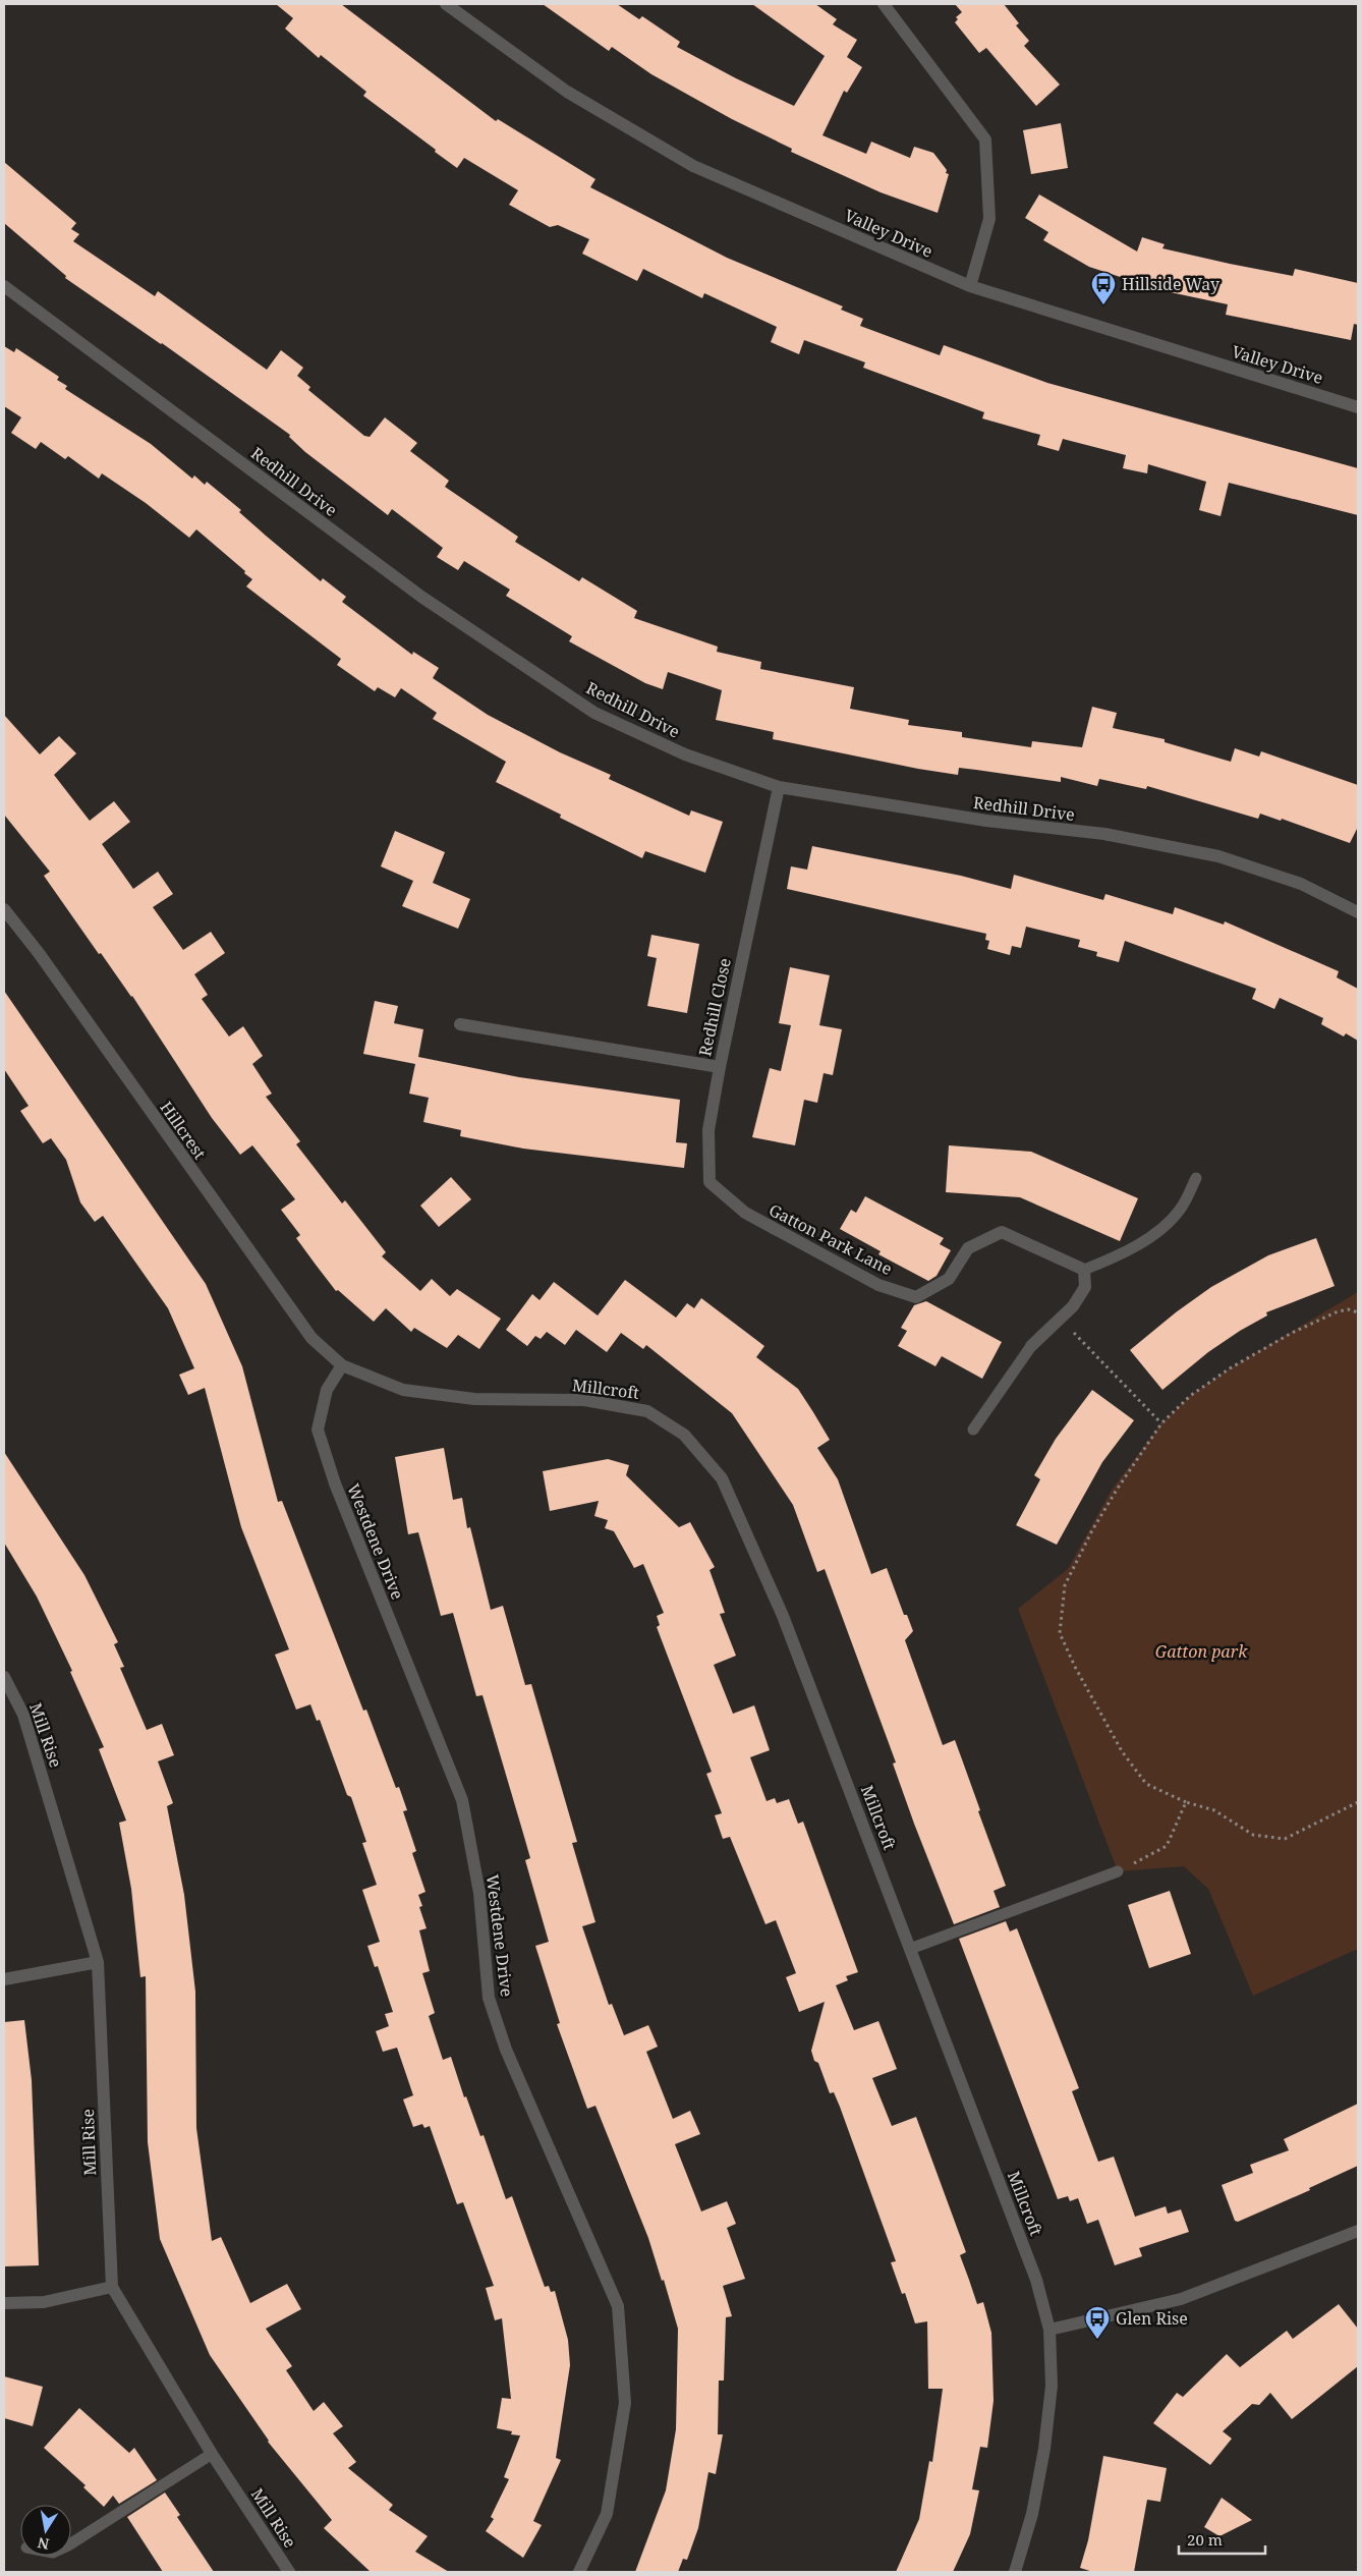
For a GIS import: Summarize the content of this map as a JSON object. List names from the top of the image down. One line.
{"streets":{"street":["Valley Drive","Redhill Drive","Redhill Close","Hillcrest","Gatton Park Lane","Millcroft","Westdene Drive","Mill Rise"]},"crossings":[["Redhill Drive","Redhill Close"],["Redhill Close","Gatton Park Lane"],["Hillcrest","Millcroft"],["Hillcrest","Westdene Drive"],["Millcroft","Westdene Drive"]],"parks":["Gatton park"],"places":{"bus stop":["Hillside Way","Glen Rise"]},"scale_bar":"20 m","north":"bottom"}
